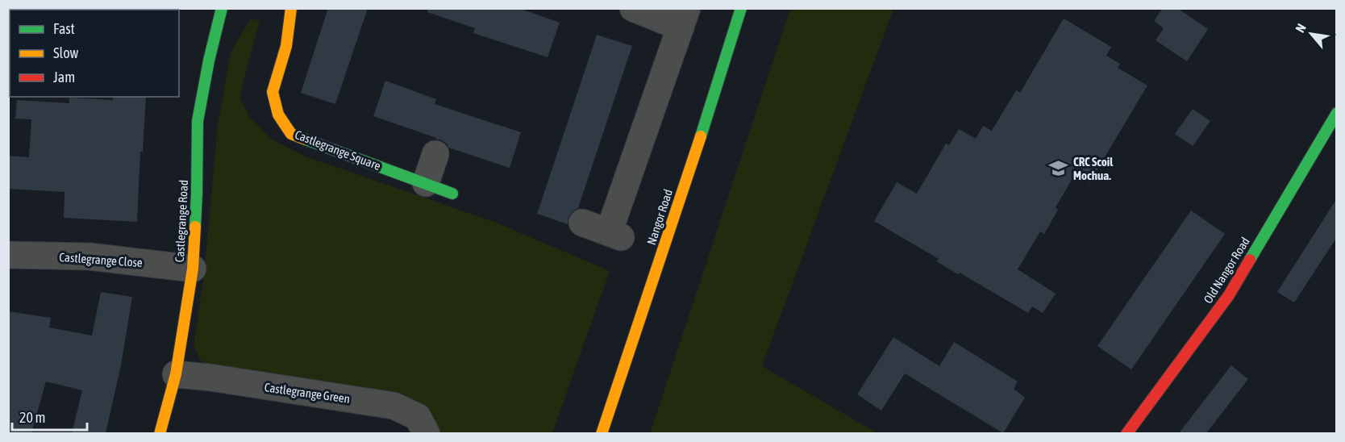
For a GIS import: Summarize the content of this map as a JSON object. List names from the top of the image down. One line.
{"streets":{"street":["Castlegrange Square","Nangor Road","Castlegrange Road","Castlegrange Close","Old Nangor Road","Castlegrange Green"]},"crossings":[["Castlegrange Road","Castlegrange Close"],["Castlegrange Road","Castlegrange Green"]],"places":{"school or university":["CRC Scoil Mochua."]},"legend":["Fast","Slow","Jam"],"scale_bar":"20 m","north":"top left"}
